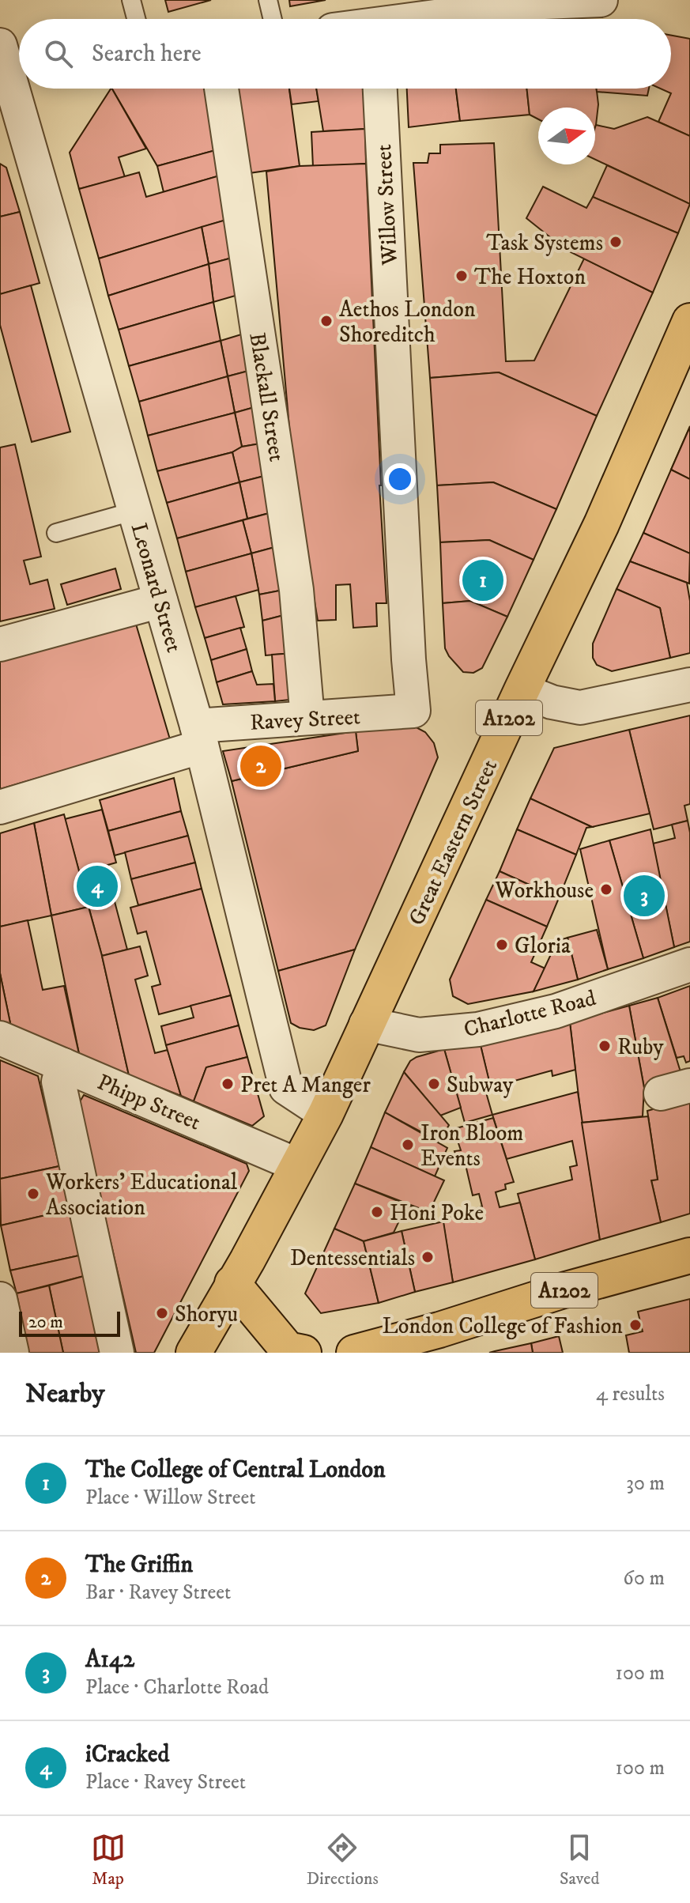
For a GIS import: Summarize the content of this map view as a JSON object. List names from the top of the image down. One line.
{"streets":{"highway":["A1202","Great Eastern Street"],"street":["Willow Street","Blackall Street","Leonard Street","Ravey Street","Charlotte Road","Phipp Street"]},"crossings":[["Willow Street","Ravey Street"],["Blackall Street","Ravey Street"],["Leonard Street","Ravey Street"],["Leonard Street","Great Eastern Street"],["Great Eastern Street","Charlotte Road"],["Great Eastern Street","Phipp Street"]],"places":["Task Systems","The Hoxton","Aethos London Shoreditch","Workhouse","Gloria","Ruby","Pret A Manger","Subway","Iron Bloom Events","Workers' Educational Association","Honi Poke","Dentessentials","Shoryu","London College of Fashion"],"scale_bar":"20 m","north":"right","page":{"search":"Search here","pins":["1","2","4","3"],"scale":"20 m","heading":["Nearby","4 results"],"list":[{"mark":"1","name":"The College of Central London","note":"Place · Willow Street","value":"30 m"},{"mark":"2","name":"The Griffin","note":"Bar · Ravey Street","value":"60 m"},{"mark":"3","name":"A142","note":"Place · Charlotte Road","value":"100 m"},{"mark":"4","name":"iCracked","note":"Place · Ravey Street","value":"100 m"}],"nav":["Map","Directions","Saved"]}}
